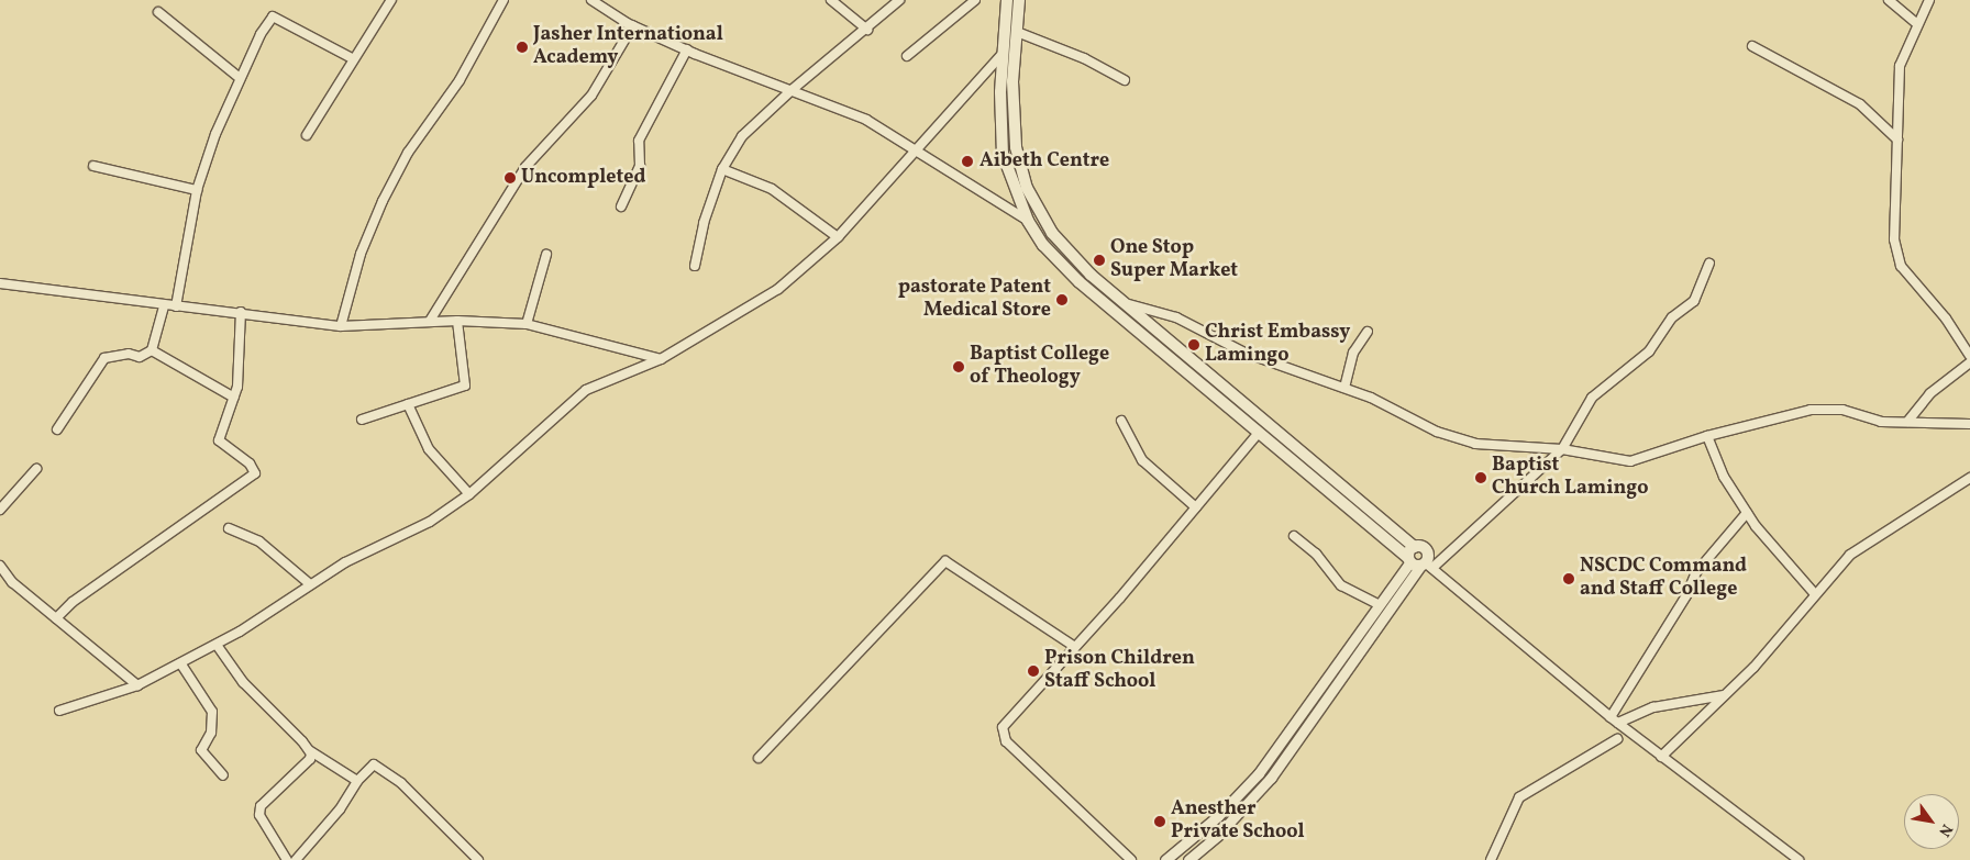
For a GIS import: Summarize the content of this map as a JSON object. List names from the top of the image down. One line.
{"places":["Jasher International Academy","Aibeth Centre","Uncompleted","One Stop Super Market","pastorate Patent Medical Store","Christ Embassy Lamingo","Baptist College of Theology","Baptist Church Lamingo","NSCDC Command and Staff College","Prison Children Staff School","Anesther Private School"],"north":"bottom right"}
